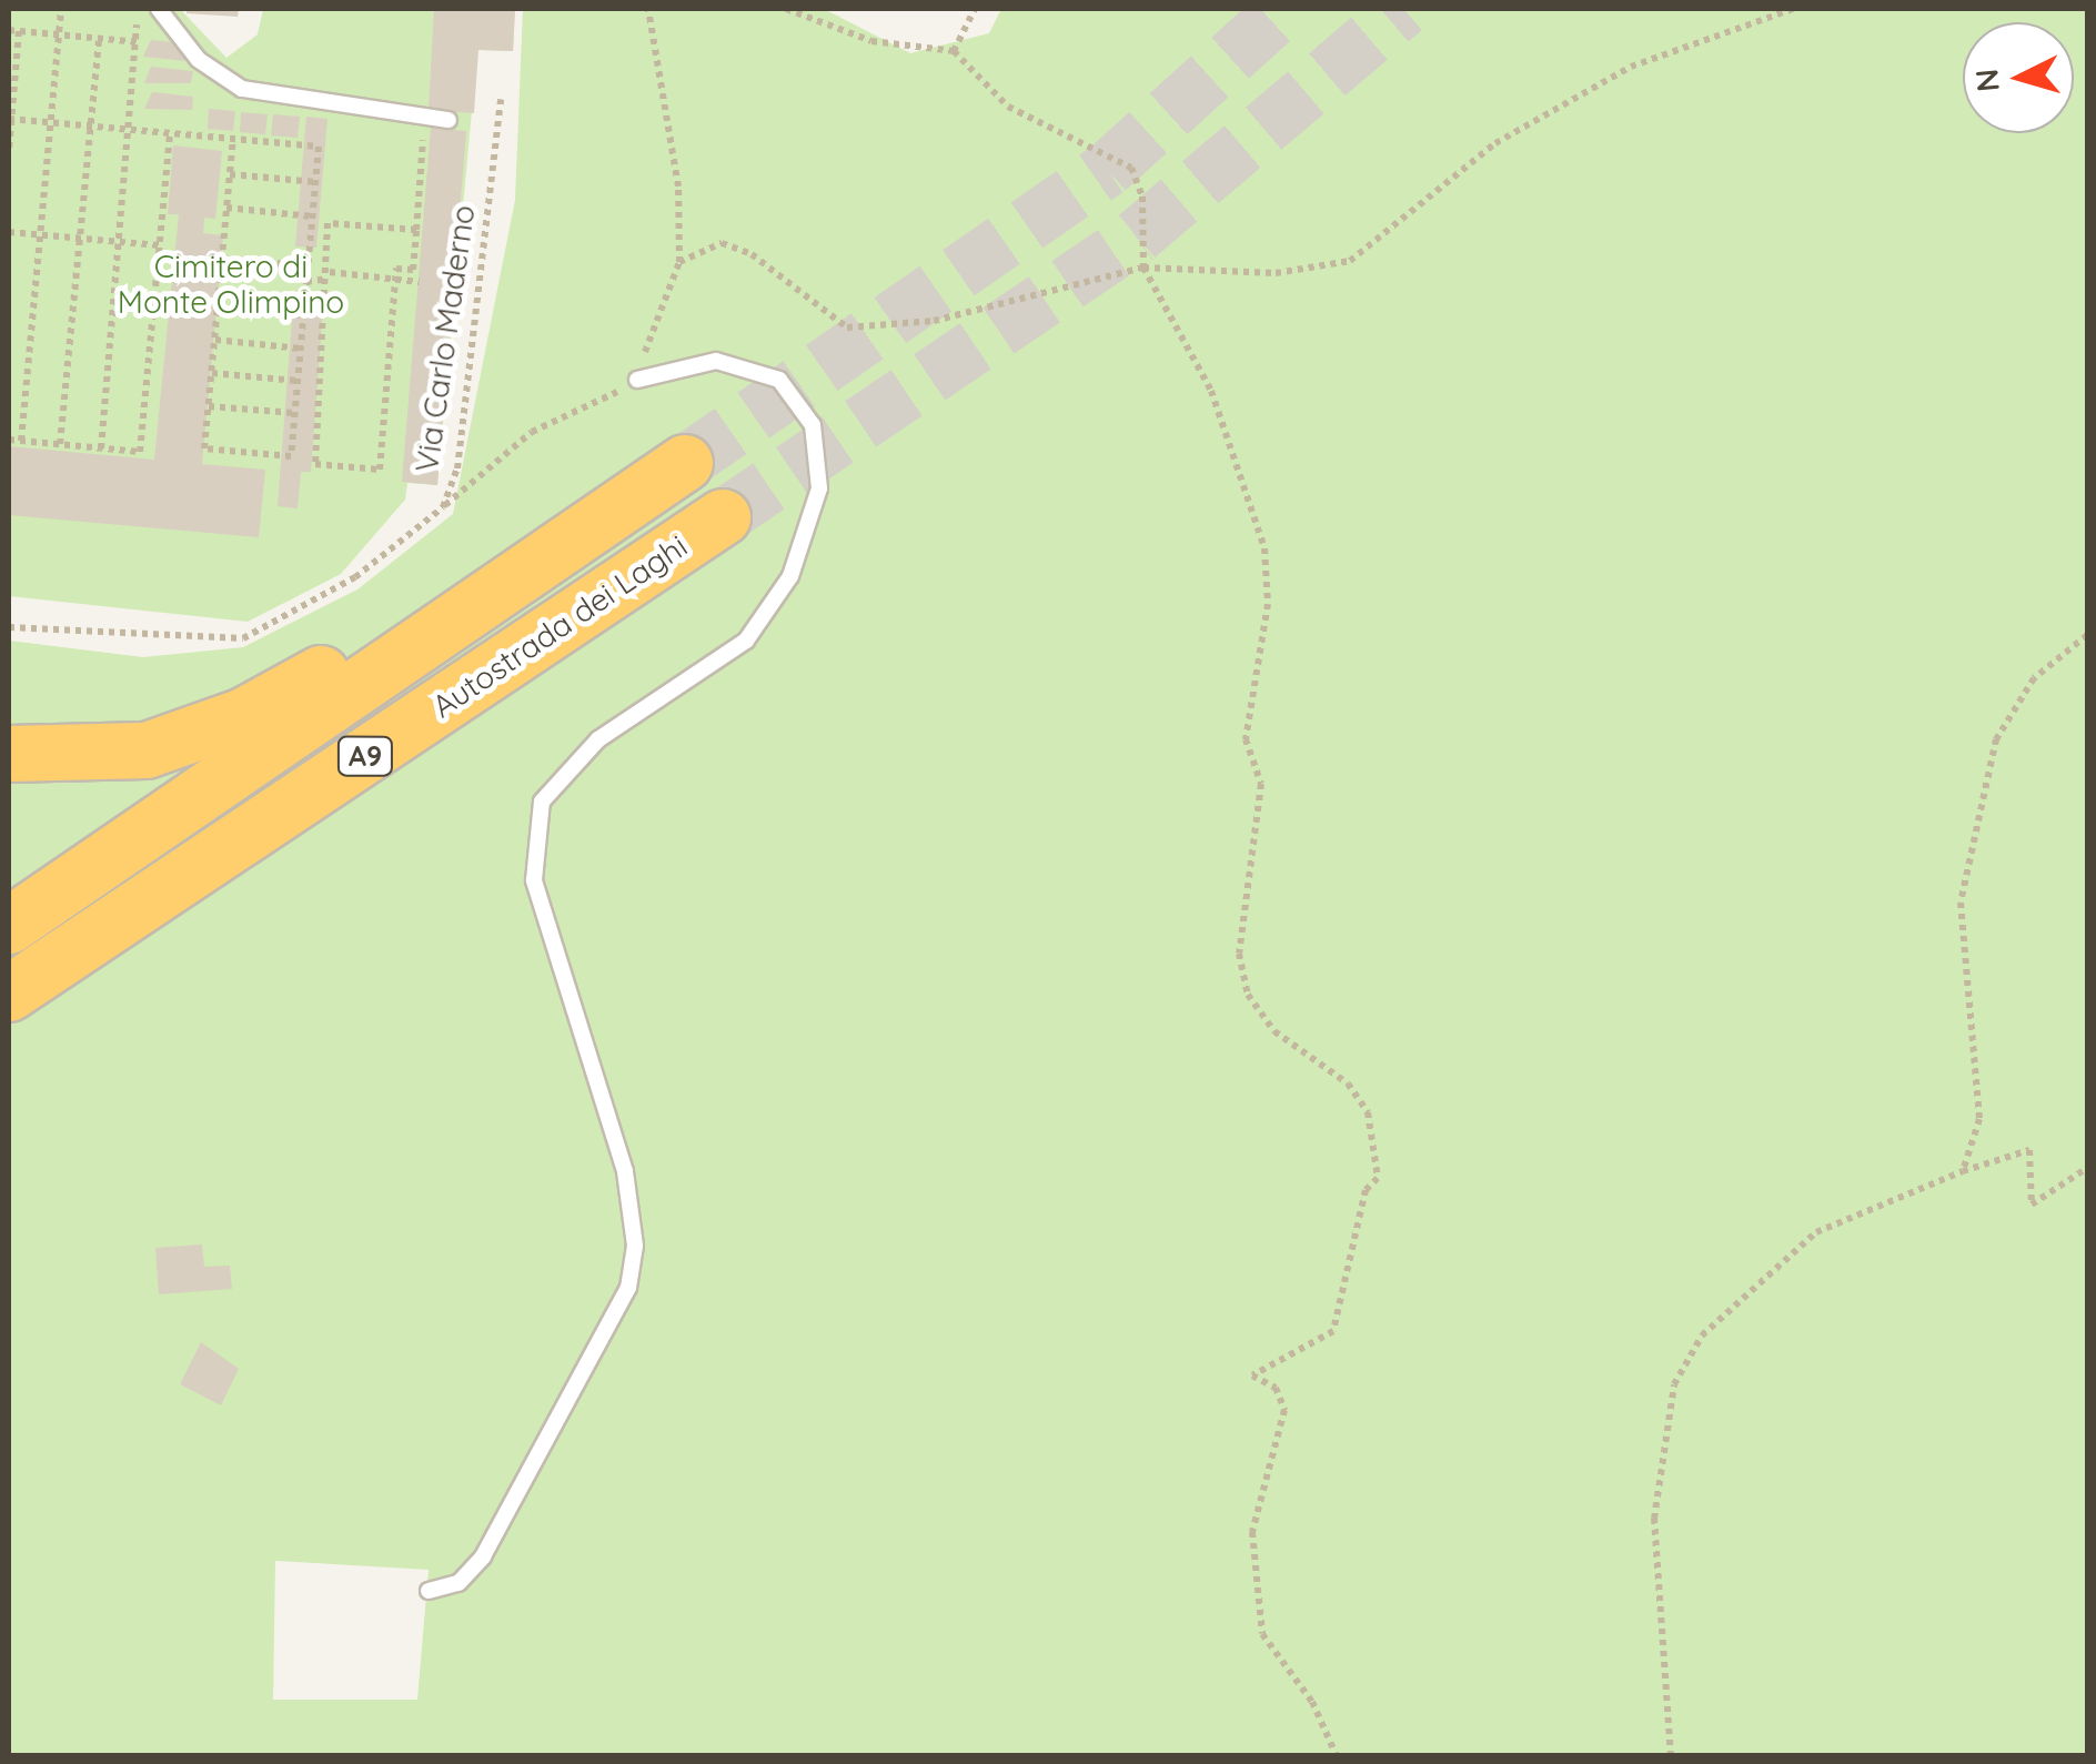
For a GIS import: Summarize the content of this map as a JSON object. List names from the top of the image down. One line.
{"streets":{"highway":["Autostrada dei Laghi","A9"],"path":["Via Carlo Maderno"]},"parks":["Cimitero di Monte Olimpino"],"north":"left"}
